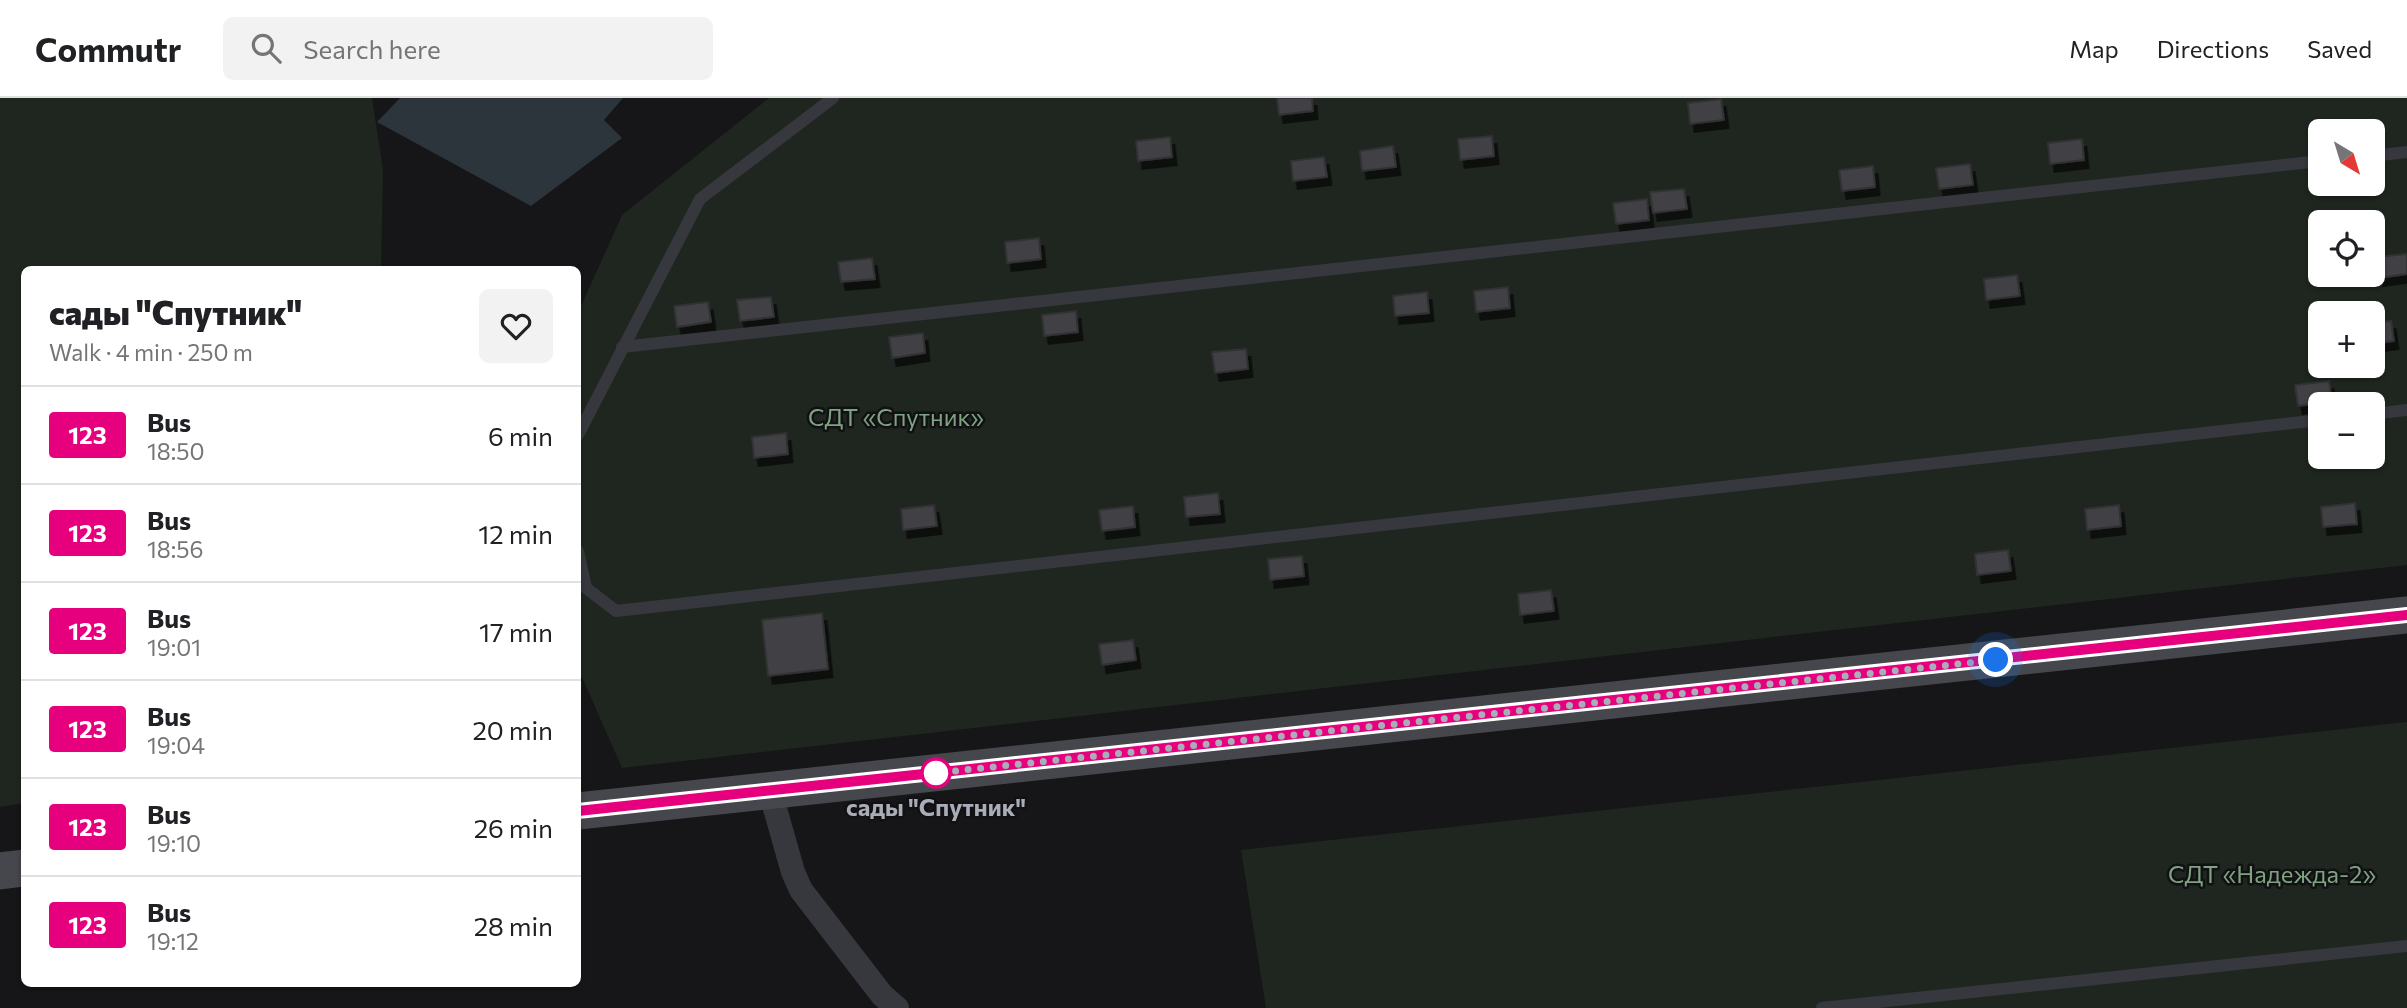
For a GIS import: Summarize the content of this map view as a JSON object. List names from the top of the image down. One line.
{"parks":["СДТ «Спутник»","СДТ «Надежда-2»"],"places":["сады \"Спутник\""],"lines":["bus line 123"],"north":"bottom right","page":{"header":"Commutr","search":"Search here","nav":["Map","Directions","Saved"],"map_buttons":["+","−"],"heading":["сады \"Спутник\"","Walk · 4 min · 250 m"],"list":[{"mark":"123","name":"Bus","note":"18:50","value":"6 min"},{"mark":"123","name":"Bus","note":"18:56","value":"12 min"},{"mark":"123","name":"Bus","note":"19:01","value":"17 min"},{"mark":"123","name":"Bus","note":"19:04","value":"20 min"},{"mark":"123","name":"Bus","note":"19:10","value":"26 min"},{"mark":"123","name":"Bus","note":"19:12","value":"28 min"}]}}
